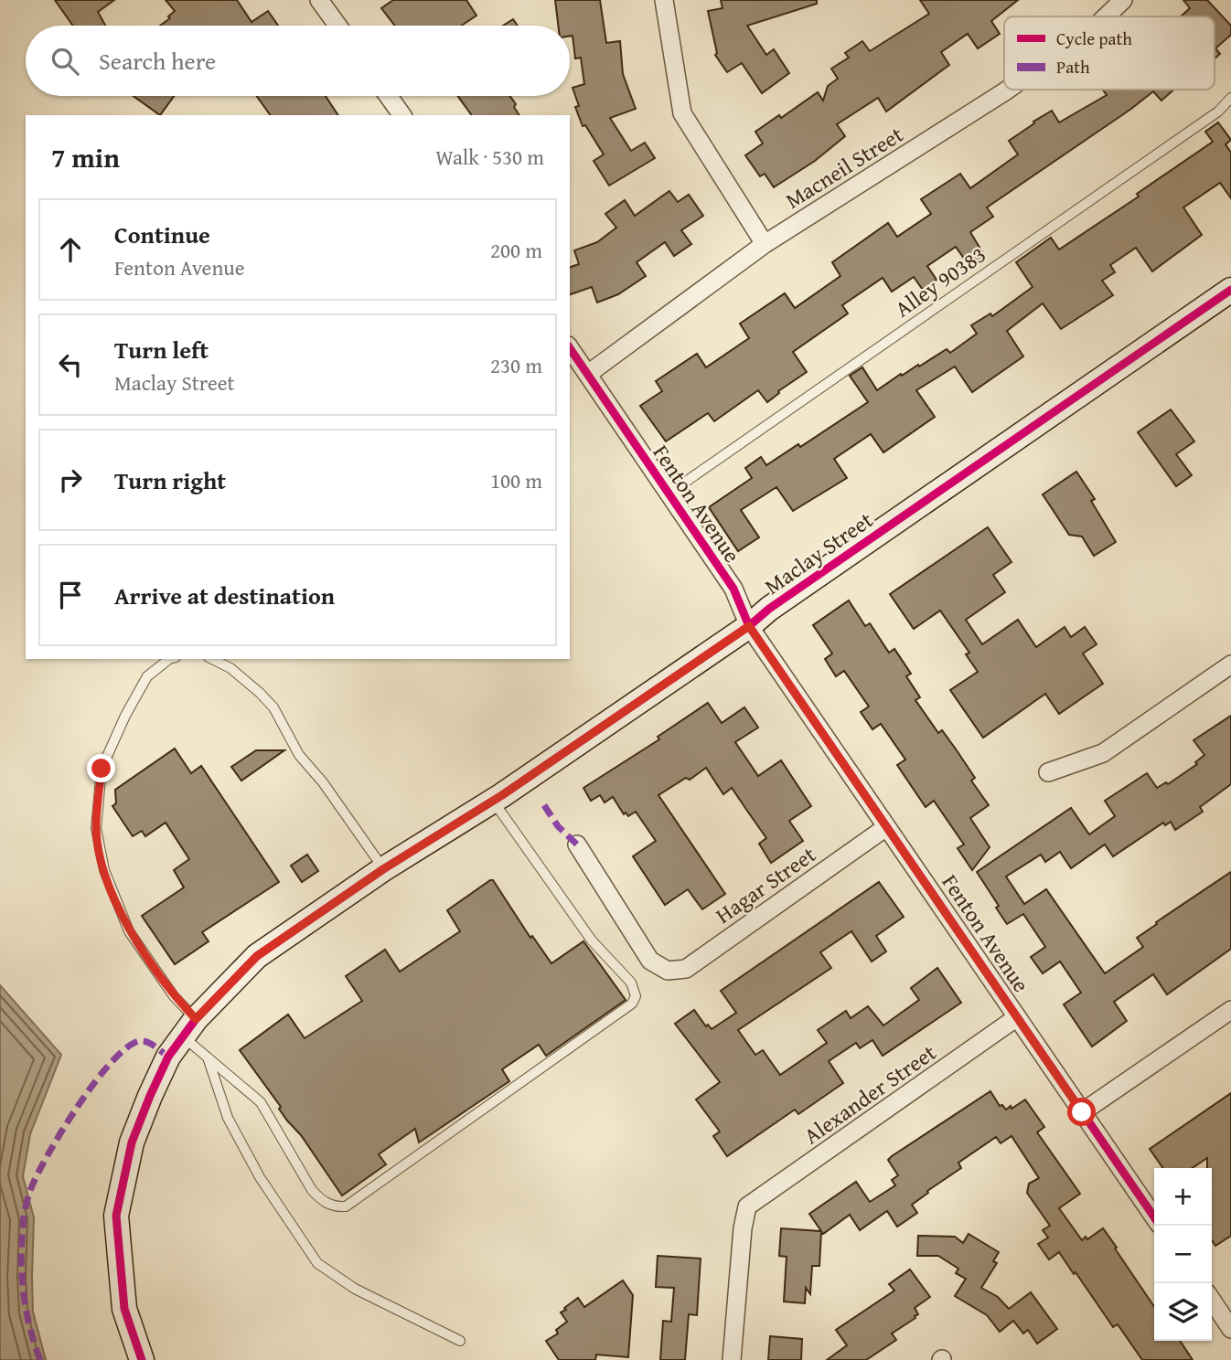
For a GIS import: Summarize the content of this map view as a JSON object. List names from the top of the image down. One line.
{"streets":{"street":["Macneil Street","Fenton Avenue","Maclay Street","Hagar Street","Alexander Street"],"lane":["Alley 90383"]},"crossings":[["Macneil Street","Fenton Avenue"],["Alley 90383","Fenton Avenue"],["Fenton Avenue","Maclay Street"],["Fenton Avenue","Hagar Street"],["Fenton Avenue","Alexander Street"]],"legend":["Cycle path","Path"],"page":{"search":"Search here","heading":["7 min","Walk · 530 m"],"list":[["Continue","Fenton Avenue","200 m"],["Turn left","Maclay Street","230 m"],["Turn right","100 m"],"Arrive at destination"],"map_buttons":["+","−"]}}
